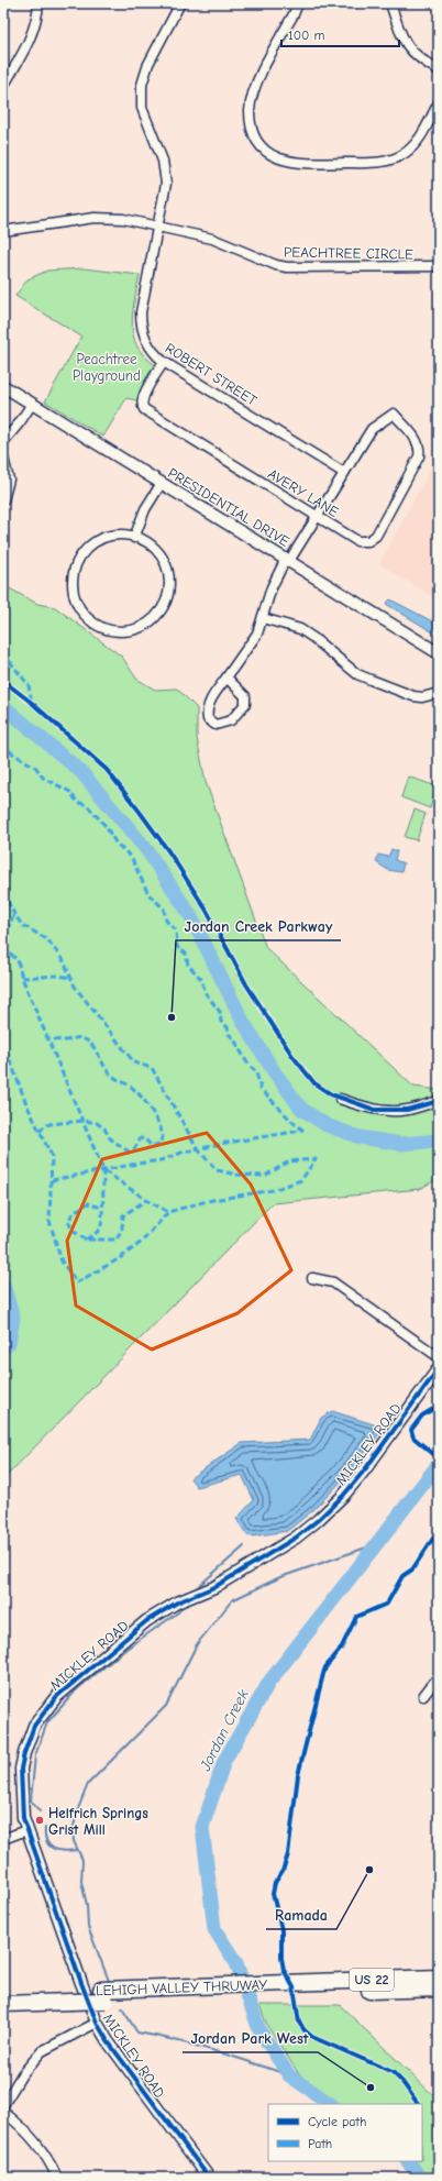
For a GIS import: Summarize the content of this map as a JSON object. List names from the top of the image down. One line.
{"streets":{"highway":["US 22","LEHIGH VALLEY THRUWAY"],"street":["PEACHTREE CIRCLE","ROBERT STREET","AVERY LANE","PRESIDENTIAL DRIVE","MICKLEY ROAD"]},"crossings":[["PEACHTREE CIRCLE","ROBERT STREET"],["ROBERT STREET","AVERY LANE"]],"water":["Jordan Creek"],"parks":["Peachtree Playground"],"places":["Jordan Creek Parkway","Helfrich Springs Grist Mill","Ramada","Jordan Park West"],"legend":["Cycle path","Path"],"scale_bar":"100 m"}
